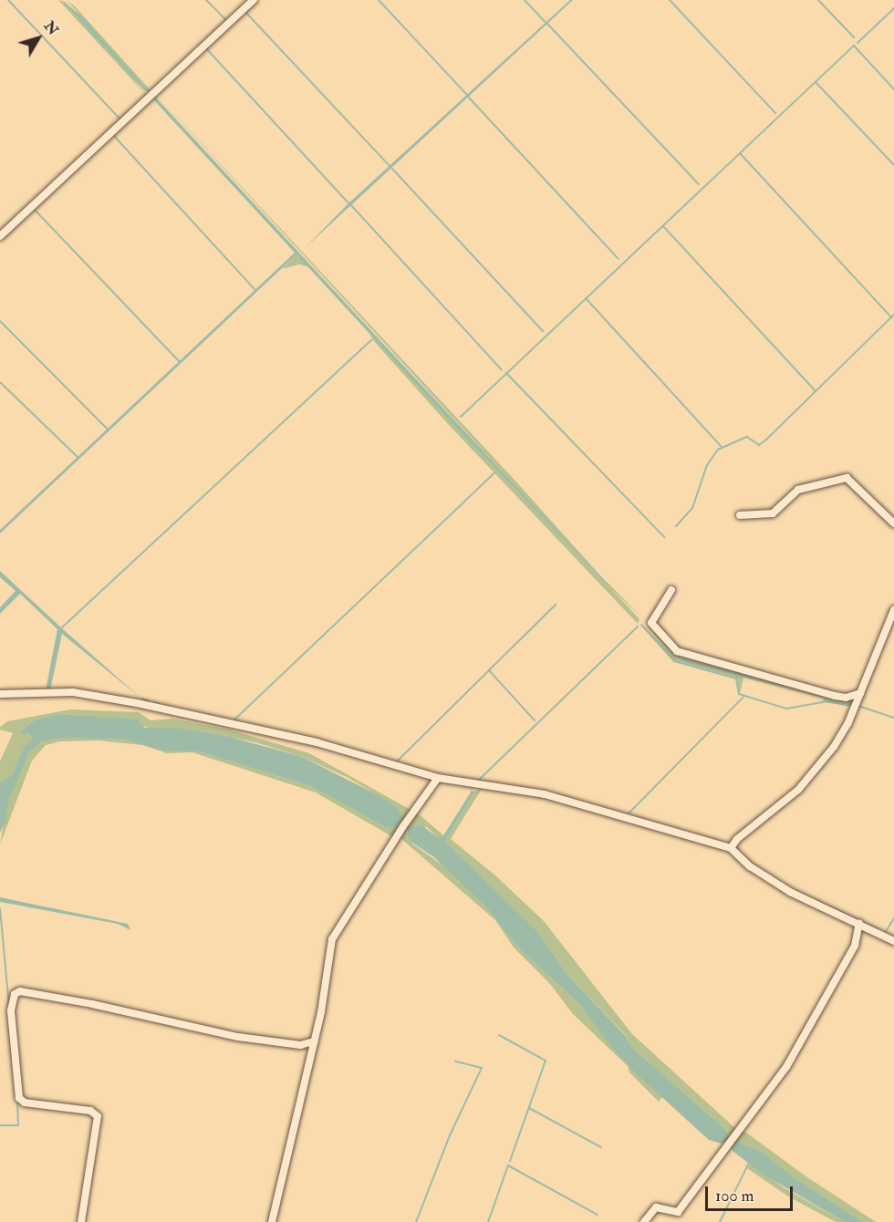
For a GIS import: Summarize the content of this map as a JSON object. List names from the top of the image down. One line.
{"scale_bar":"100 m","north":"top right"}
